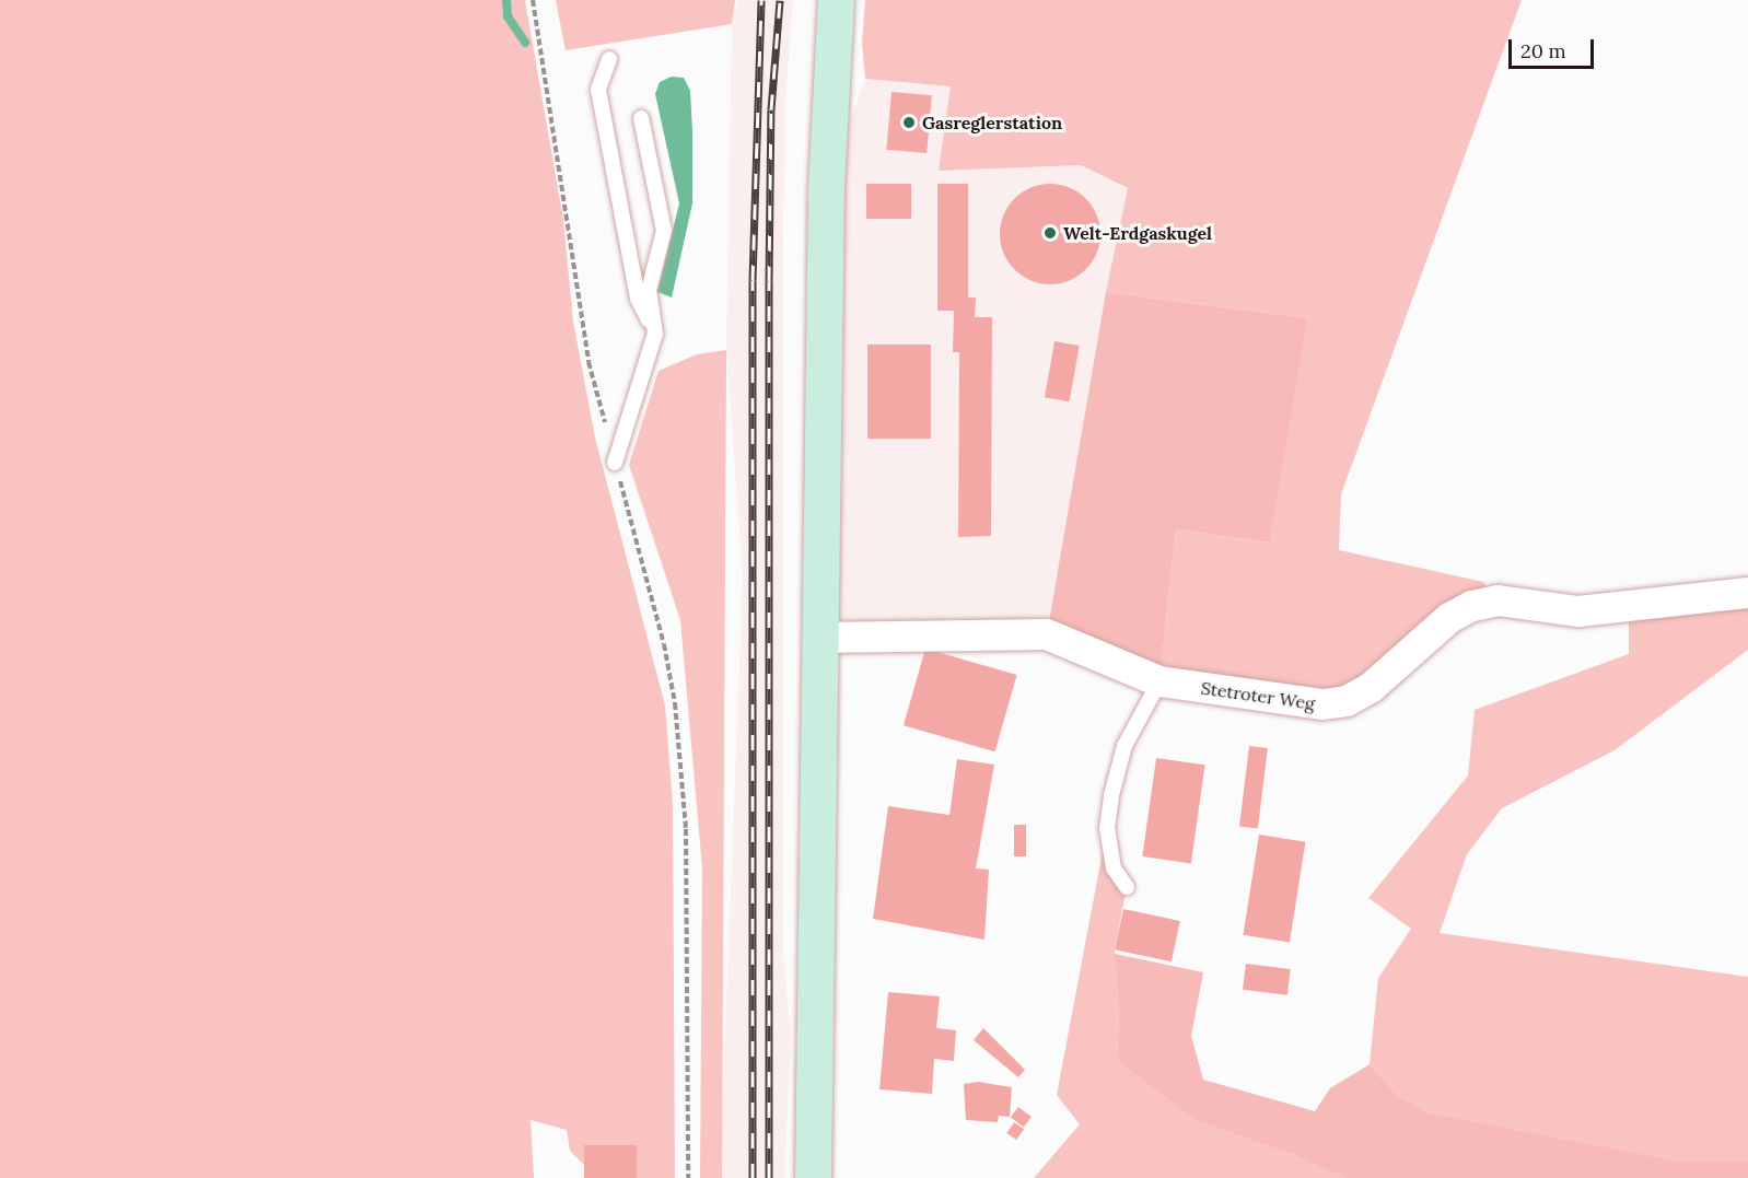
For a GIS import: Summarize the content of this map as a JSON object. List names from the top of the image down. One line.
{"streets":{"street":["Stetroter Weg"]},"places":["Gasreglerstation","Welt-Erdgaskugel"],"scale_bar":"20 m"}
